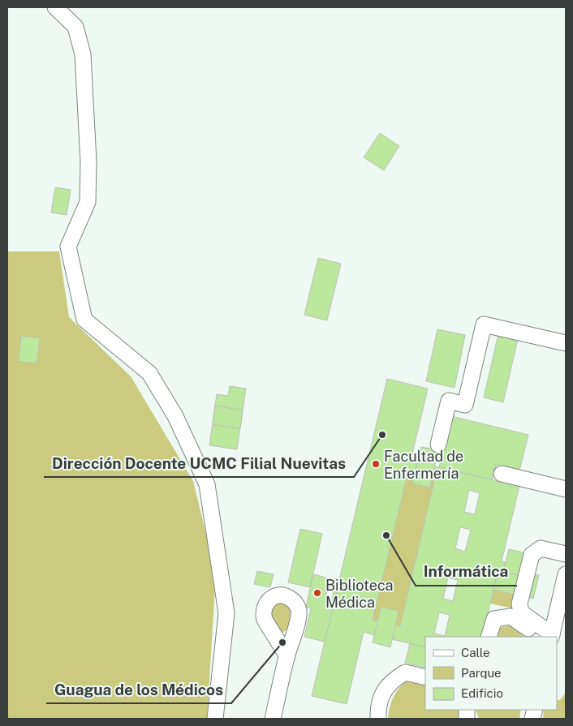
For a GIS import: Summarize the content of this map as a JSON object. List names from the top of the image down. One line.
{"places":["Dirección Docente UCMC Filial Nuevitas","Facultad de Enfermería","Informática","Biblioteca Médica","Guagua de los Médicos"],"legend":["Calle","Parque","Edificio"]}
